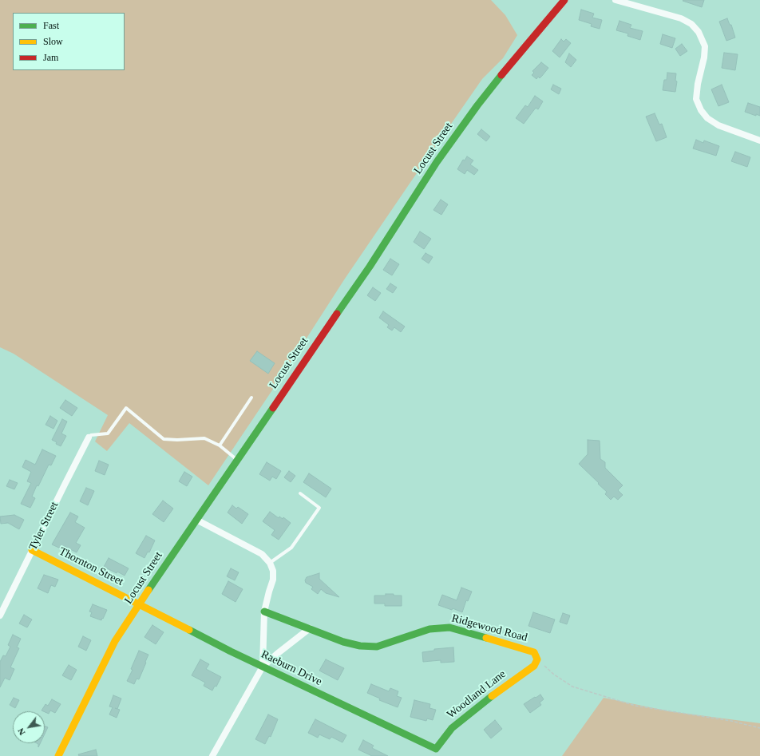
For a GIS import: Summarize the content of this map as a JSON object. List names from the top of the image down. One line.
{"streets":{"street":["Locust Street","Tyler Street","Thornton Street","Ridgewood Road","Raeburn Drive","Woodland Lane"]},"crossings":[["Locust Street","Thornton Street"],["Locust Street","Raeburn Drive"],["Tyler Street","Thornton Street"],["Thornton Street","Raeburn Drive"],["Ridgewood Road","Woodland Lane"],["Raeburn Drive","Woodland Lane"]],"legend":["Fast","Slow","Jam"],"north":"bottom left"}
